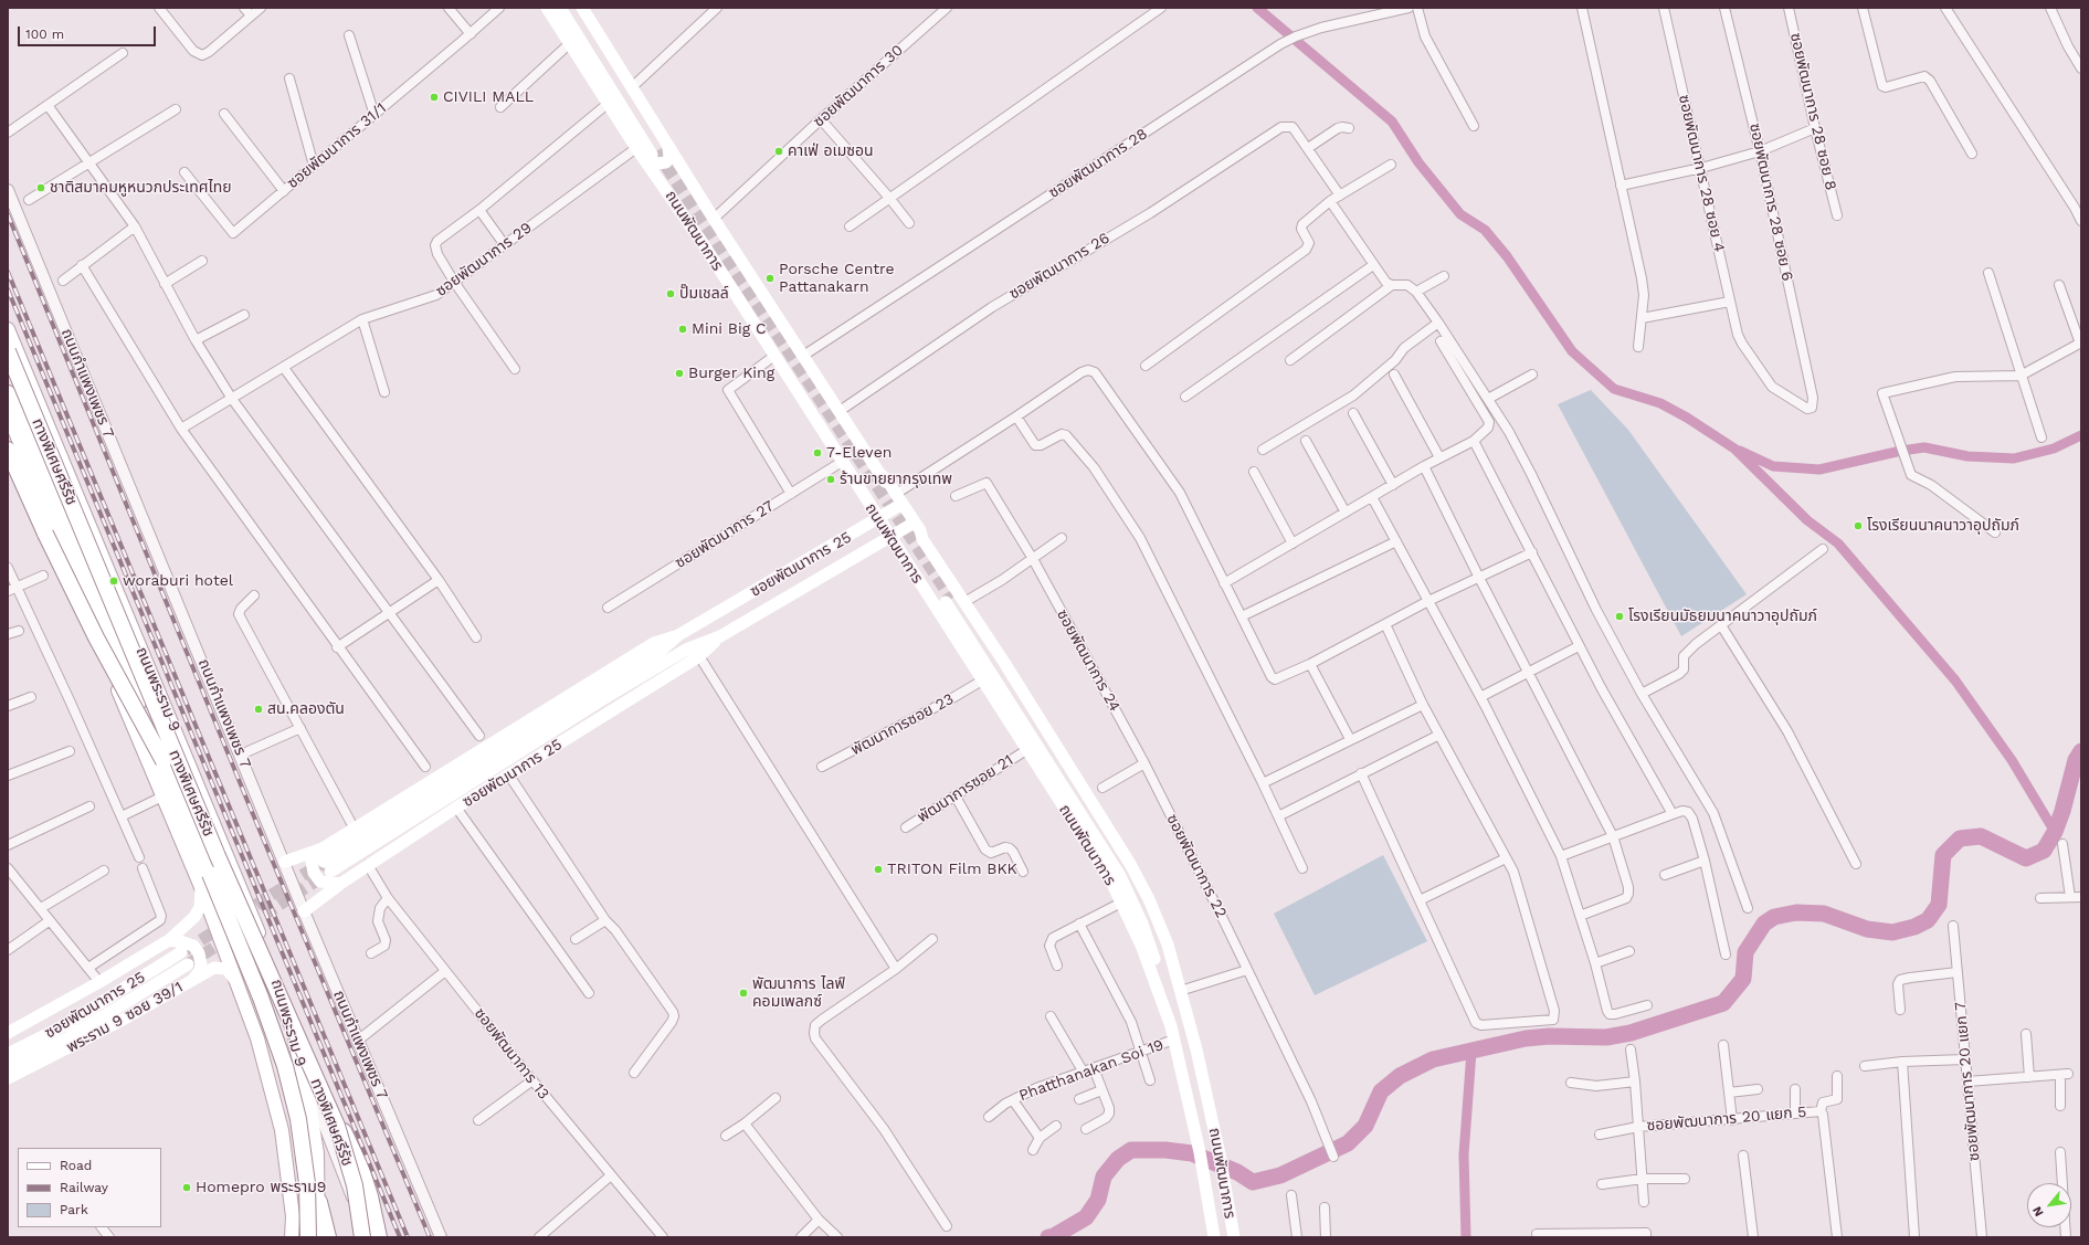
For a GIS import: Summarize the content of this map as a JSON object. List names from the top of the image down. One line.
{"streets":{"highway":["ทางพิเศษศรีรัช"],"main road":["ถนนพัฒนาการ","ซอยพัฒนาการ 25","ถนนพระราม 9","พระราม 9 ซอย 39/1"],"street":["ซอยพัฒนาการ 30","ซอยพัฒนาการ 28 ซอย 8","ซอยพัฒนาการ 31/1","ซอยพัฒนาการ 28","ซอยพัฒนาการ 28 ซอย 4","ซอยพัฒนาการ 28 ซอย 6","ซอยพัฒนาการ 29","ซอยพัฒนาการ 26","ถนนกำแพงเพชร 7","ซอยพัฒนาการ 27","ซอยพัฒนาการ 24","พัฒนาการซอย 23","พัฒนาการซอย 21","ซอยพัฒนาการ 22","ซอยพัฒนาการ 13","Phatthanakan Soi 19","ซอยพัฒนาการ 20 แยก 7","ซอยพัฒนาการ 20 แยก 5"]},"crossings":[["ซอยพัฒนาการ 30","ถนนพัฒนาการ"],["ซอยพัฒนาการ 28","ถนนพัฒนาการ"],["ซอยพัฒนาการ 28 ซอย 4","ซอยพัฒนาการ 28 ซอย 6"],["ถนนพัฒนาการ","ซอยพัฒนาการ 29"],["ถนนพัฒนาการ","ซอยพัฒนาการ 26"],["ถนนพัฒนาการ","ซอยพัฒนาการ 27"],["ถนนพัฒนาการ","ซอยพัฒนาการ 25"],["ถนนพัฒนาการ","พัฒนาการซอย 23"],["ถนนพัฒนาการ","พัฒนาการซอย 21"],["ถนนพัฒนาการ","Phatthanakan Soi 19"],["ถนนกำแพงเพชร 7","ซอยพัฒนาการ 25"],["ซอยพัฒนาการ 25","ซอยพัฒนาการ 13"],["ซอยพัฒนาการ 24","ซอยพัฒนาการ 22"]],"places":["CIVILI MALL","คาเฟ่ อเมซอน","ชาติสมาคมหูหนวกประเทศไทย","Porsche Centre Pattanakarn","ปั๊มเชลล์","Mini Big C","Burger King","7-Eleven","ร้านขายยากรุงเทพ","โรงเรียนนาคนาวาอุปถัมภ์","woraburi hotel","โรงเรียนมัธยมนาคนาวาอุปถัมภ์","สน.คลองตัน","TRITON Film BKK","พัฒนาการ ไลฟ์ คอมเพลกซ์","Homepro พระราม9"],"legend":["Road","Railway","Park"],"scale_bar":"100 m","north":"bottom left"}
